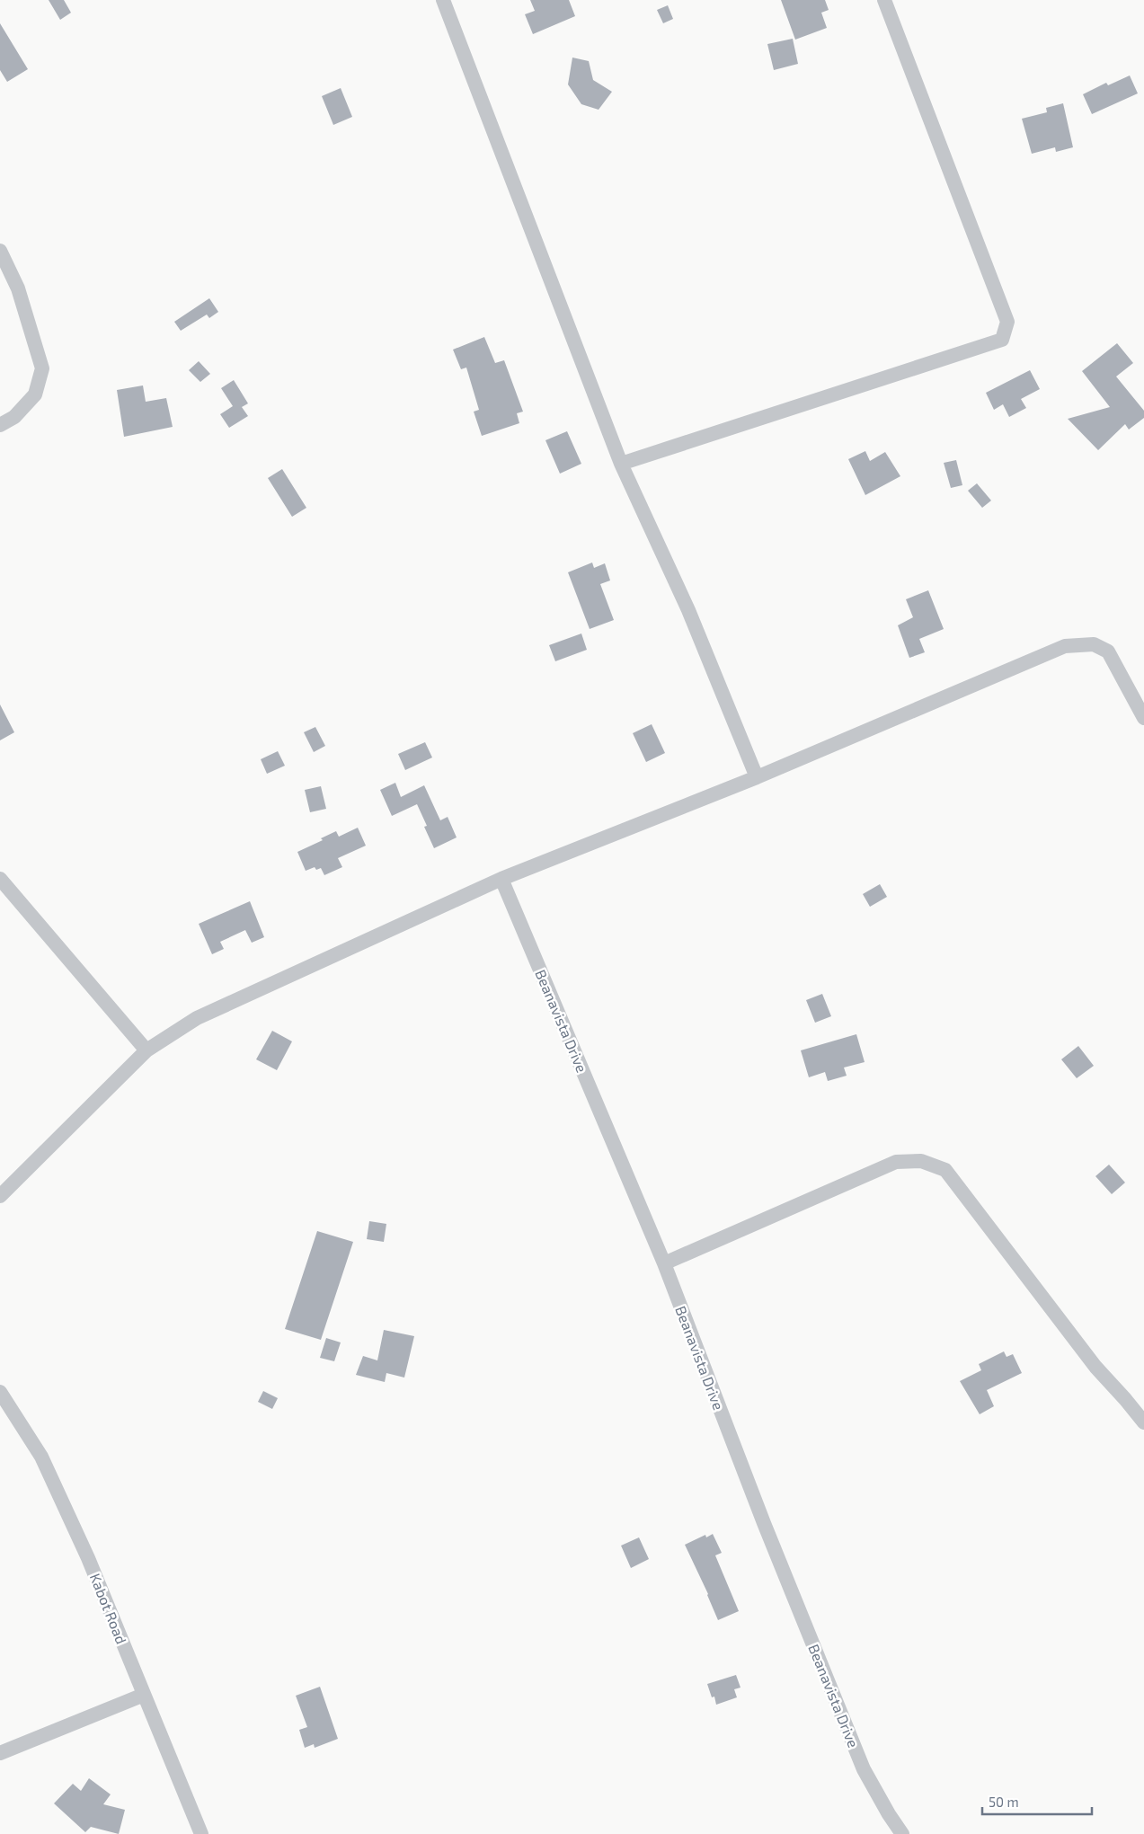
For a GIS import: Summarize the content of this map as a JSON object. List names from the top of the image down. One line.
{"streets":{"street":["Beanavista Drive","Kabot Road"]},"scale_bar":"50 m"}
